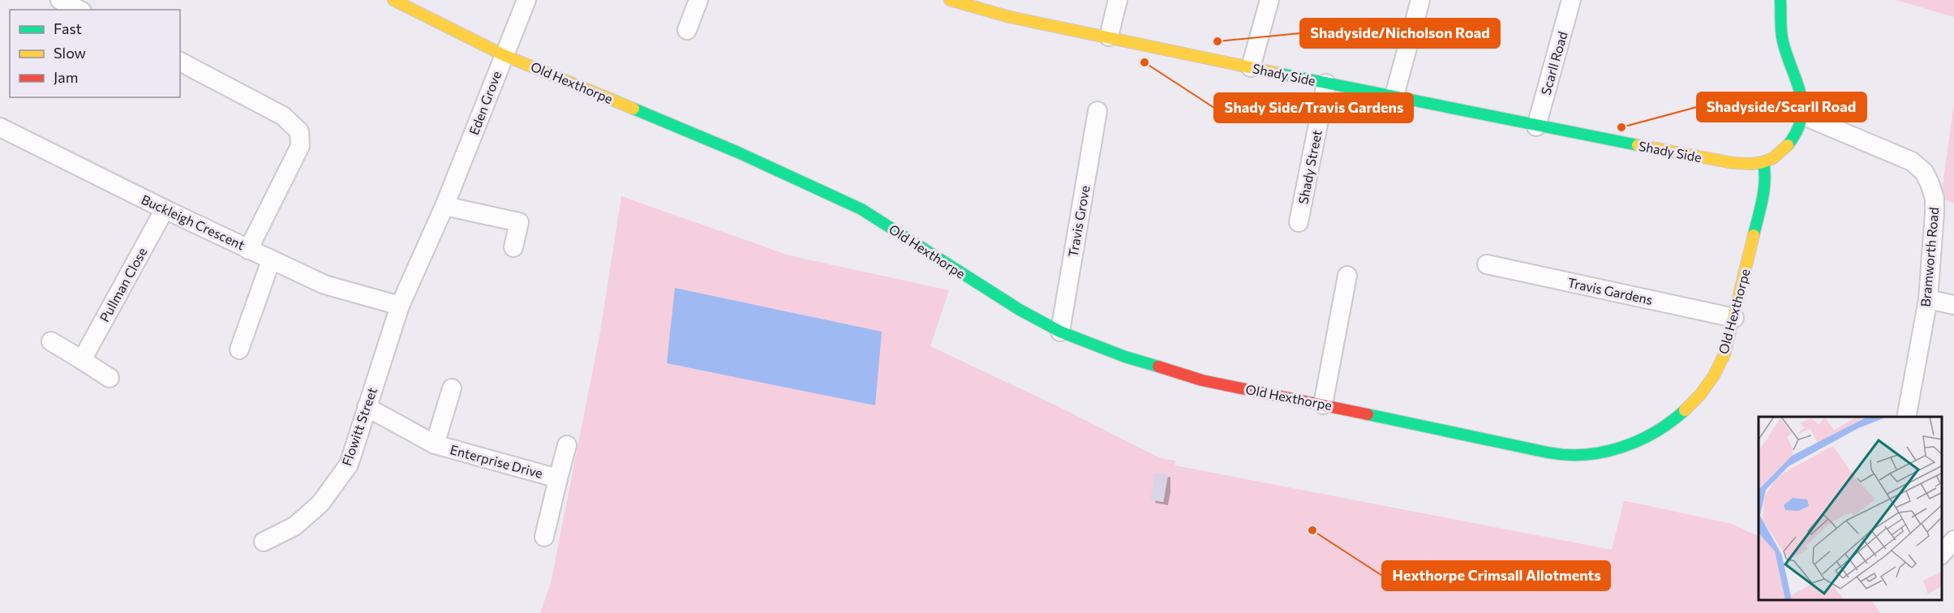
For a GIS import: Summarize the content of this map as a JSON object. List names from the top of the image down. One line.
{"streets":{"street":["Scarll Road","Shady Side","Old Hexthorpe","Eden Grove","Shady Street","Travis Grove","Buckleigh Crescent","Bramworth Road","Pullman Close","Travis Gardens","Flowitt Street","Enterprise Drive"]},"crossings":[["Scarll Road","Shady Side"],["Shady Side","Old Hexthorpe"],["Shady Side","Shady Street"],["Old Hexthorpe","Eden Grove"],["Old Hexthorpe","Travis Grove"],["Old Hexthorpe","Travis Gardens"],["Eden Grove","Flowitt Street"],["Buckleigh Crescent","Pullman Close"],["Flowitt Street","Enterprise Drive"]],"places":["Shadyside/Nicholson Road","Shady Side/Travis Gardens","Shadyside/Scarll Road","Hexthorpe Crimsall Allotments"],"legend":["Fast","Slow","Jam"]}
